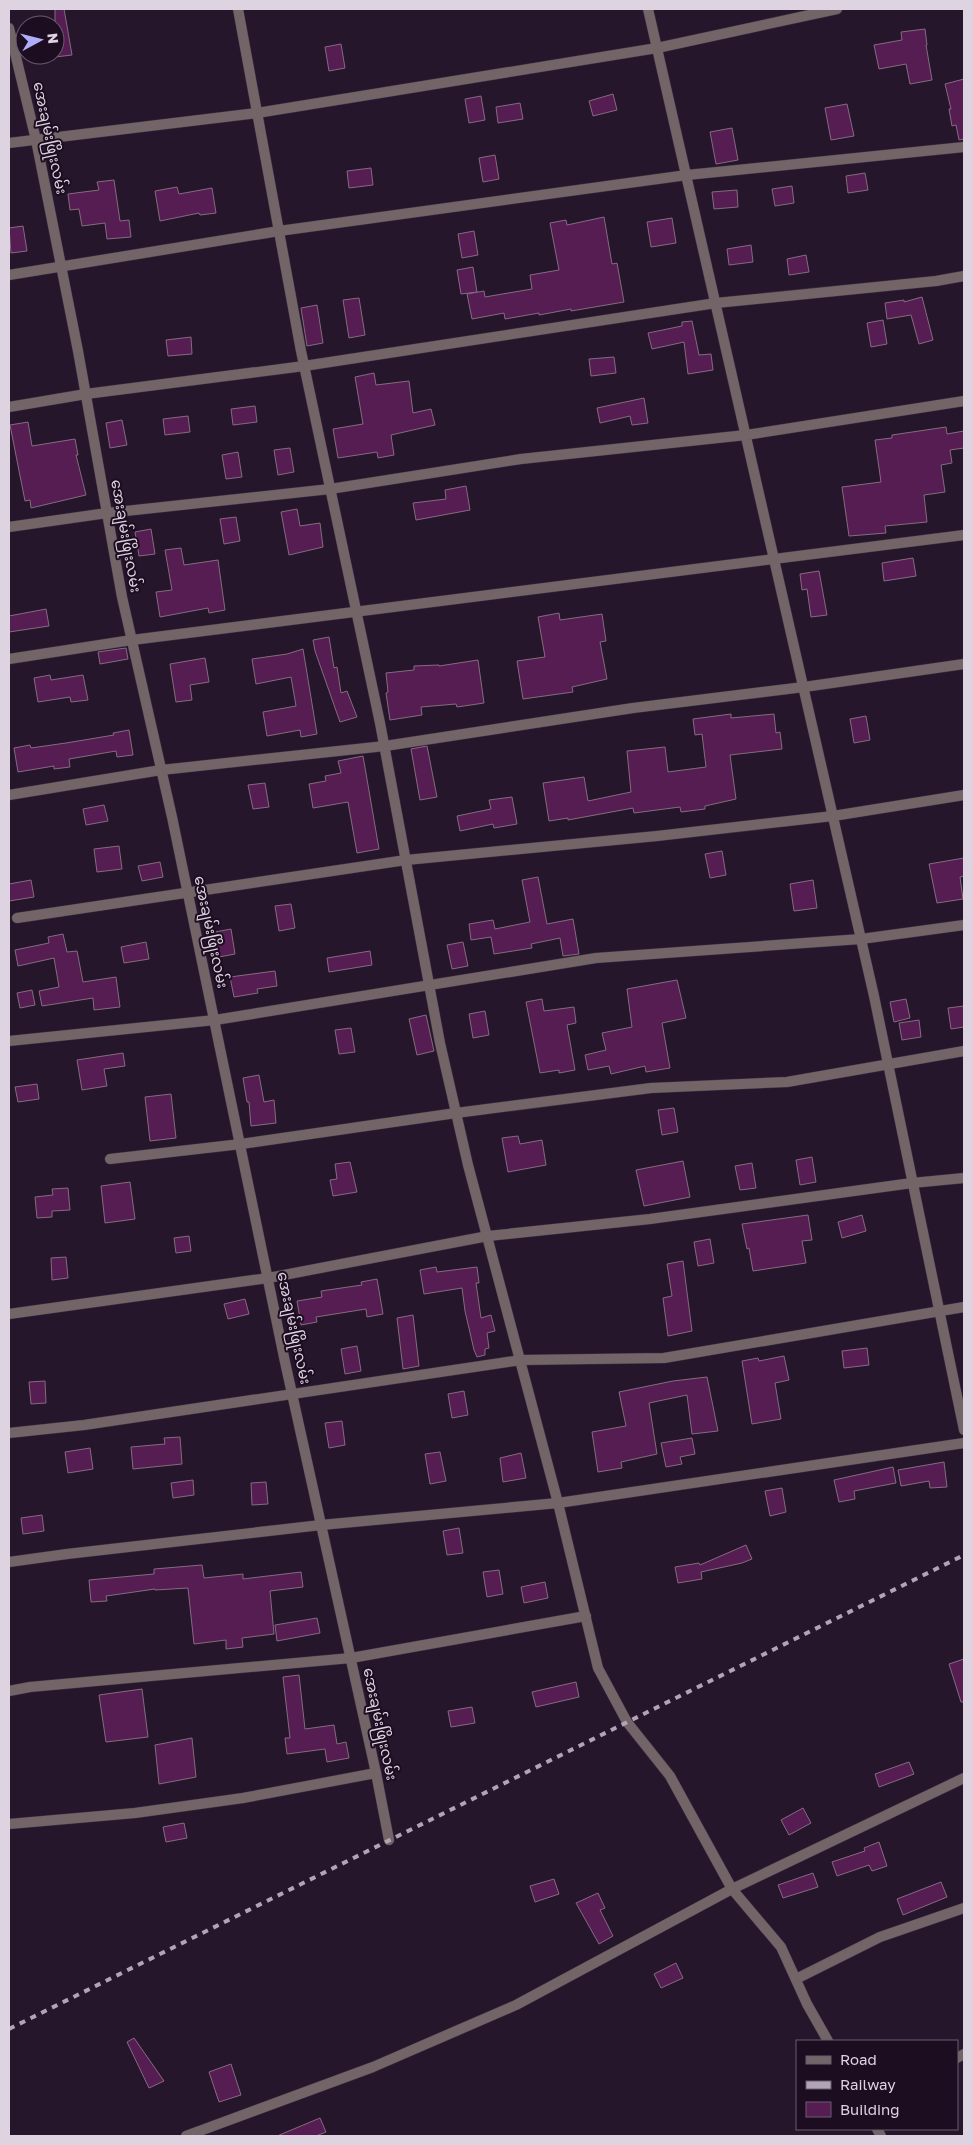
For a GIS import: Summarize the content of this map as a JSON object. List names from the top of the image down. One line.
{"streets":{"street":["အေးချမ်းဖြိုးလမ်း"]},"legend":["Road","Railway","Building"],"north":"right"}
